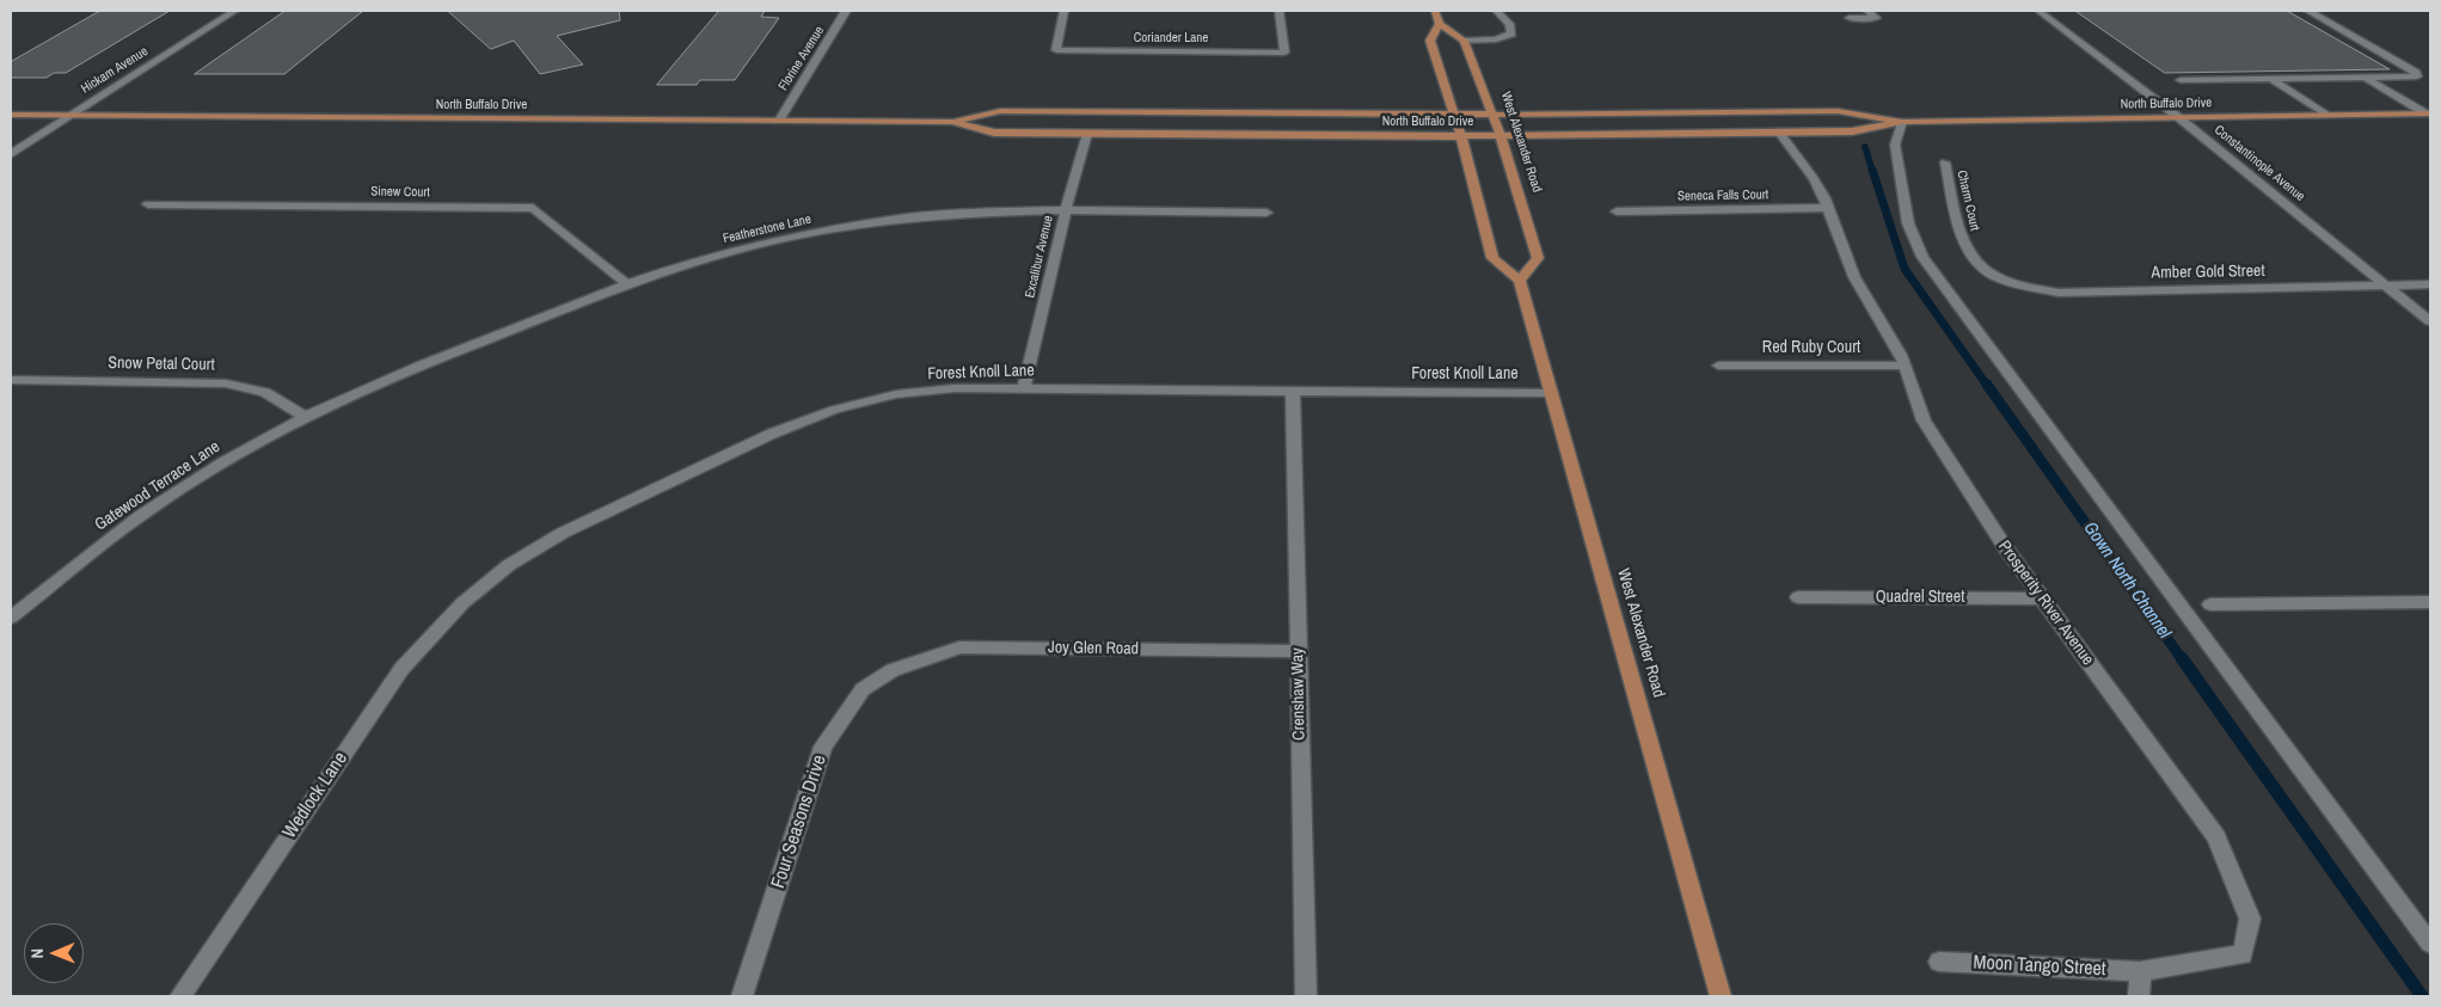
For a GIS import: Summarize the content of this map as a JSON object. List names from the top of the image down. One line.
{"streets":{"main road":["North Buffalo Drive","West Alexander Road"],"street":["Coriander Lane","Florine Avenue","Hickam Avenue","Constantinople Avenue","Sinew Court","Seneca Falls Court","Charm Court","Featherstone Lane","Excalibur Avenue","Amber Gold Street","Red Ruby Court","Snow Petal Court","Forest Knoll Lane","Gatewood Terrace Lane","Quadrel Street","Prosperity River Avenue","Joy Glen Road","Crenshaw Way","Wedlock Lane","Four Seasons Drive","Moon Tango Street"]},"crossings":[["Florine Avenue","North Buffalo Drive"],["Hickam Avenue","North Buffalo Drive"],["North Buffalo Drive","West Alexander Road"],["North Buffalo Drive","Constantinople Avenue"],["North Buffalo Drive","Excalibur Avenue"],["North Buffalo Drive","Prosperity River Avenue"],["West Alexander Road","Forest Knoll Lane"],["Constantinople Avenue","Amber Gold Street"],["Sinew Court","Featherstone Lane"],["Seneca Falls Court","Prosperity River Avenue"],["Charm Court","Amber Gold Street"],["Featherstone Lane","Excalibur Avenue"],["Featherstone Lane","Snow Petal Court"],["Featherstone Lane","Gatewood Terrace Lane"],["Excalibur Avenue","Forest Knoll Lane"],["Red Ruby Court","Prosperity River Avenue"],["Snow Petal Court","Gatewood Terrace Lane"],["Forest Knoll Lane","Crenshaw Way"],["Forest Knoll Lane","Wedlock Lane"],["Quadrel Street","Prosperity River Avenue"],["Prosperity River Avenue","Moon Tango Street"],["Joy Glen Road","Crenshaw Way"],["Joy Glen Road","Four Seasons Drive"]],"water":["Gown North Channel"],"north":"left"}
